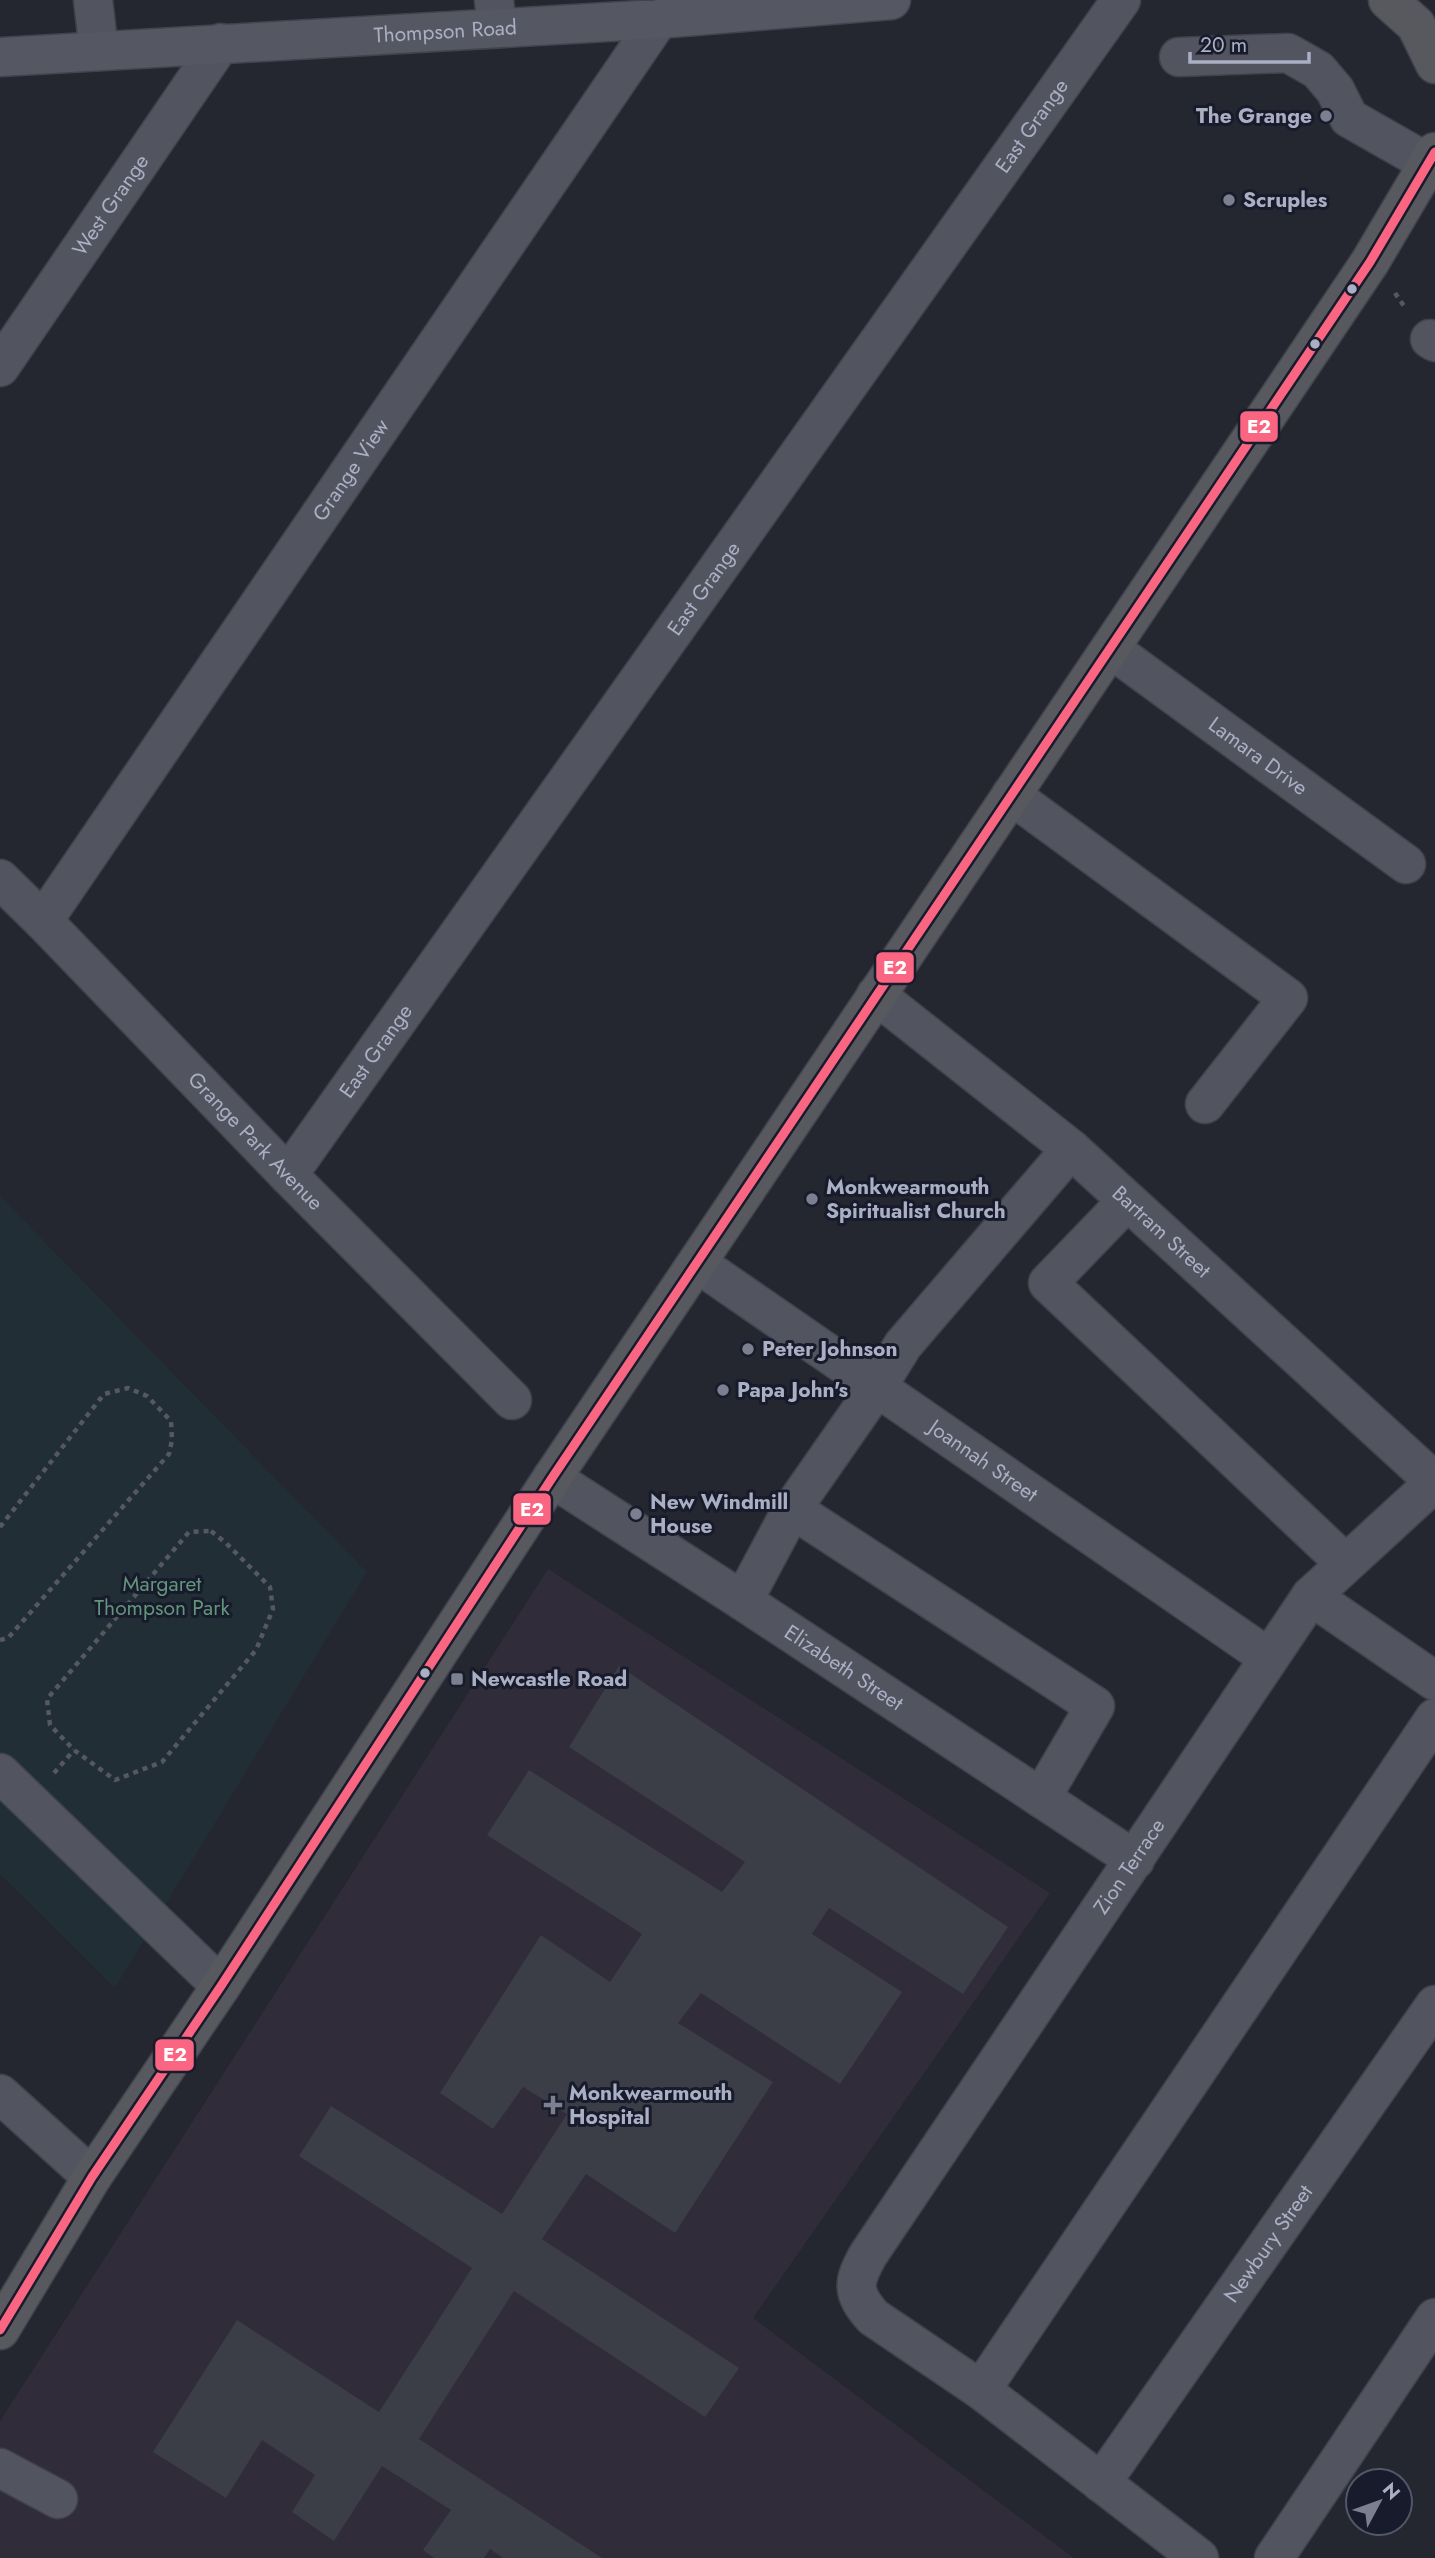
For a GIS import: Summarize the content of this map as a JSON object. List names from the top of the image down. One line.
{"streets":{"main road":["Thompson Road"],"street":["East Grange","West Grange","Grange View","Lamara Drive","Grange Park Avenue","Bartram Street","Joannah Street","Elizabeth Street","Zion Terrace","Newbury Street"]},"crossings":[["Thompson Road","West Grange"],["Thompson Road","Grange View"],["East Grange","Grange Park Avenue"],["Grange View","Grange Park Avenue"],["Bartram Street","Zion Terrace"],["Joannah Street","Zion Terrace"],["Elizabeth Street","Zion Terrace"]],"parks":["Margaret Thompson Park"],"places":{"other":["The Grange","Scruples","Monkwearmouth Spiritualist Church","Peter Johnson","Papa John's","New Windmill House"],"transit":["Newcastle Road"],"health":["Monkwearmouth Hospital"]},"lines":["transit line E2"],"scale_bar":"20 m","north":"top right"}
